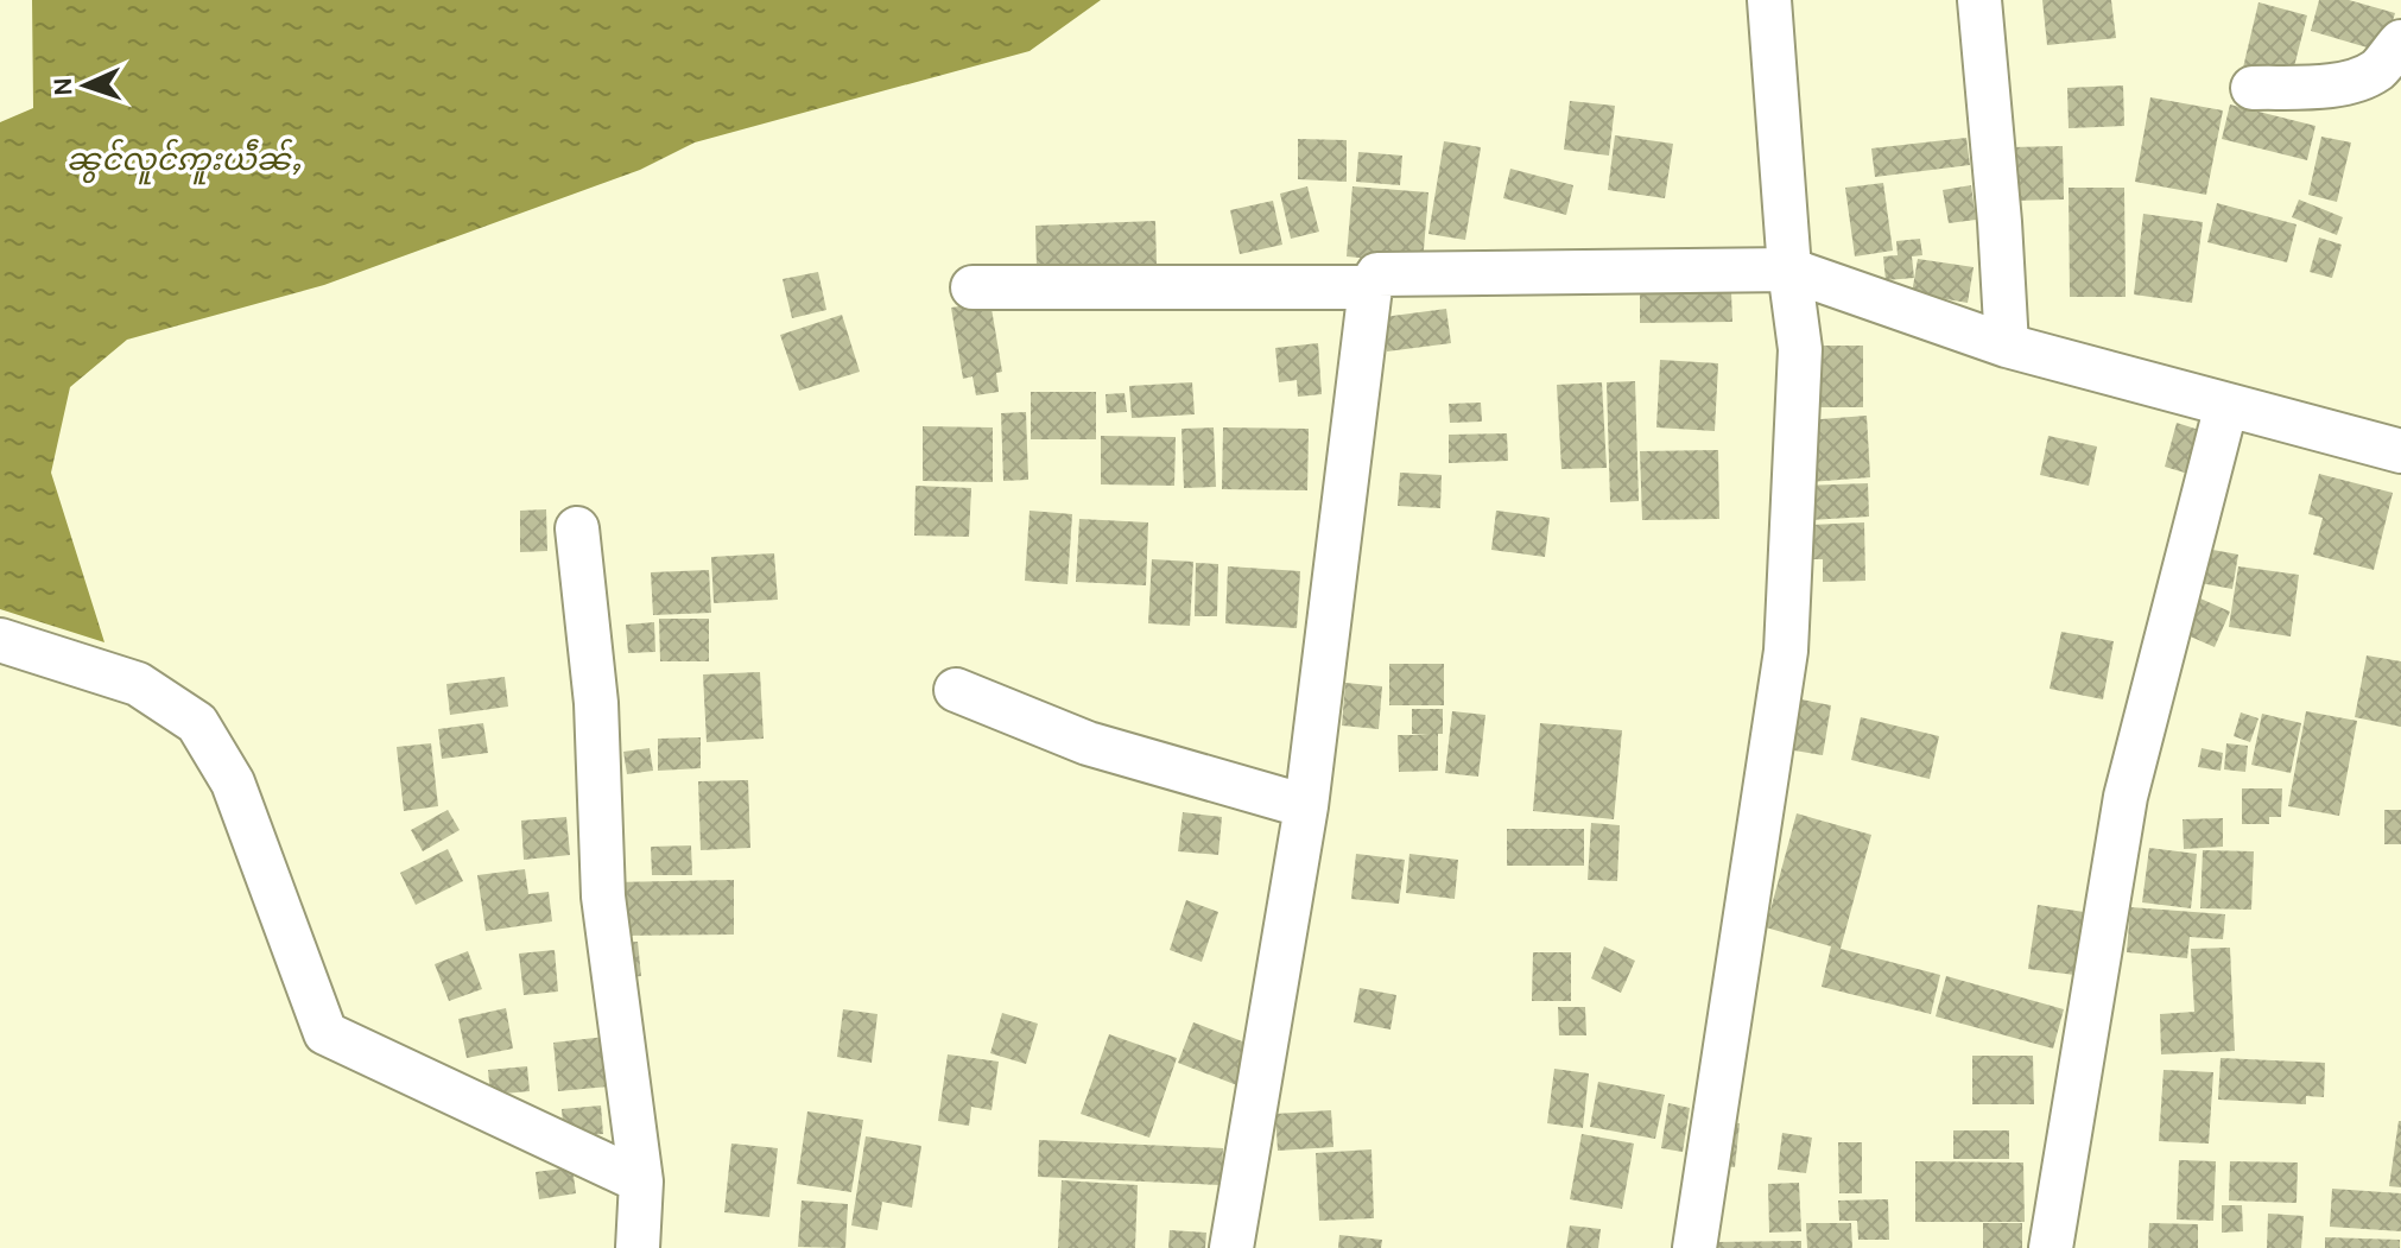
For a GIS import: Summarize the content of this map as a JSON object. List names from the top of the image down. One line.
{"water":["ၼွင်လူင်ဢူးယဵၼ်ႇ"],"north":"left"}
